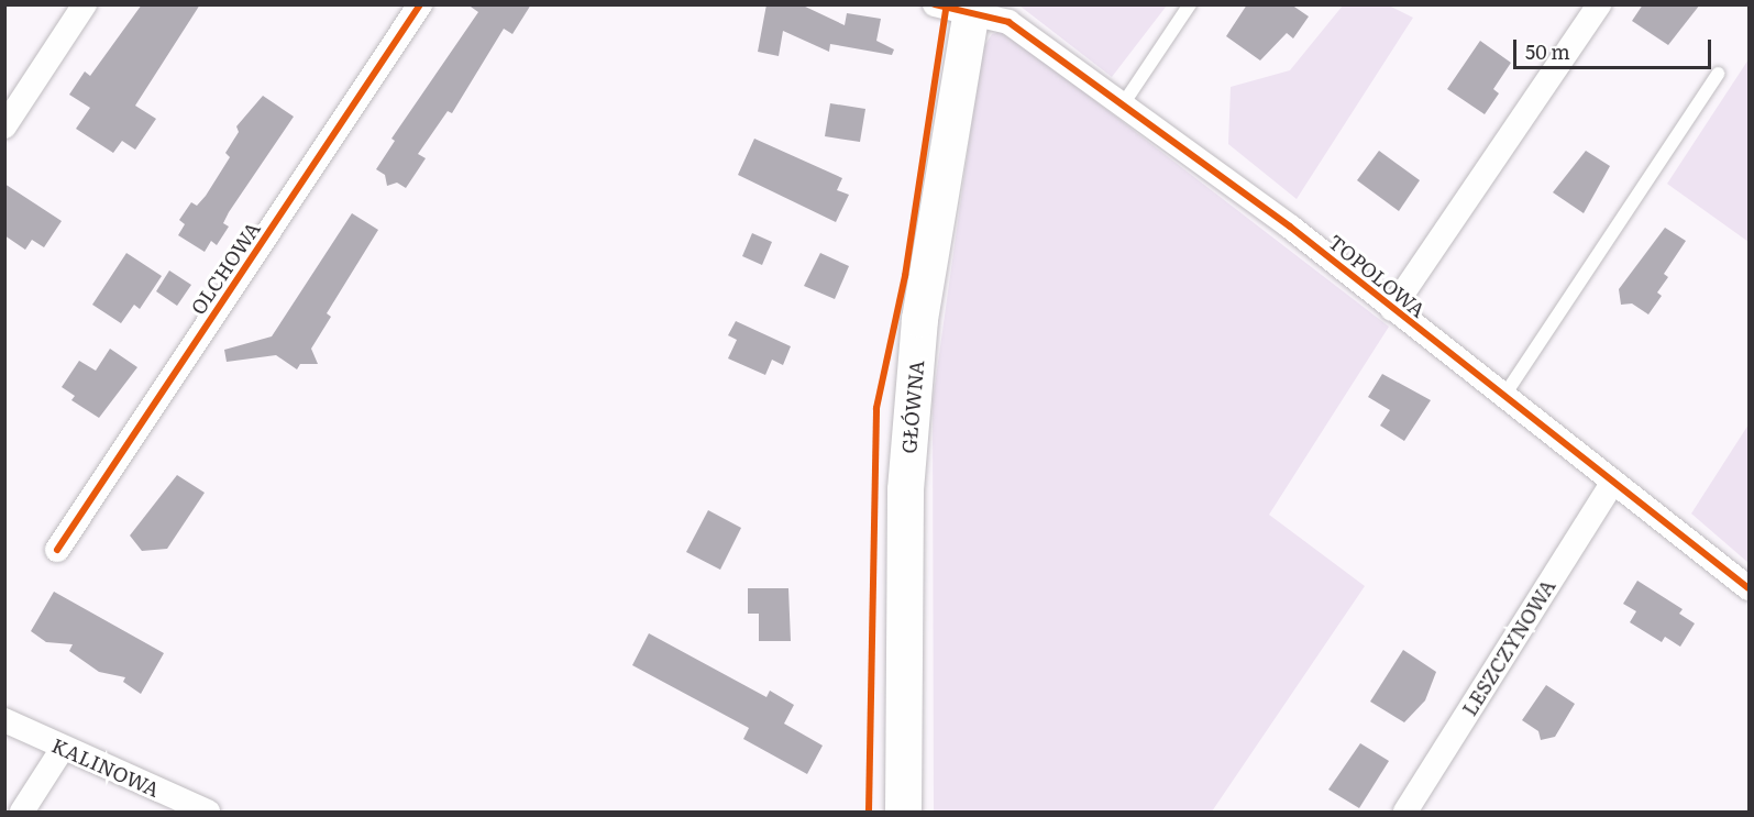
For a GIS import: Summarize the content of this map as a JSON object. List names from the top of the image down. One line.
{"streets":{"main road":["GŁÓWNA"],"street":["OLCHOWA","TOPOLOWA","LESZCZYNOWA","KALINOWA"]},"crossings":[["TOPOLOWA","GŁÓWNA"],["TOPOLOWA","LESZCZYNOWA"]],"scale_bar":"50 m"}
